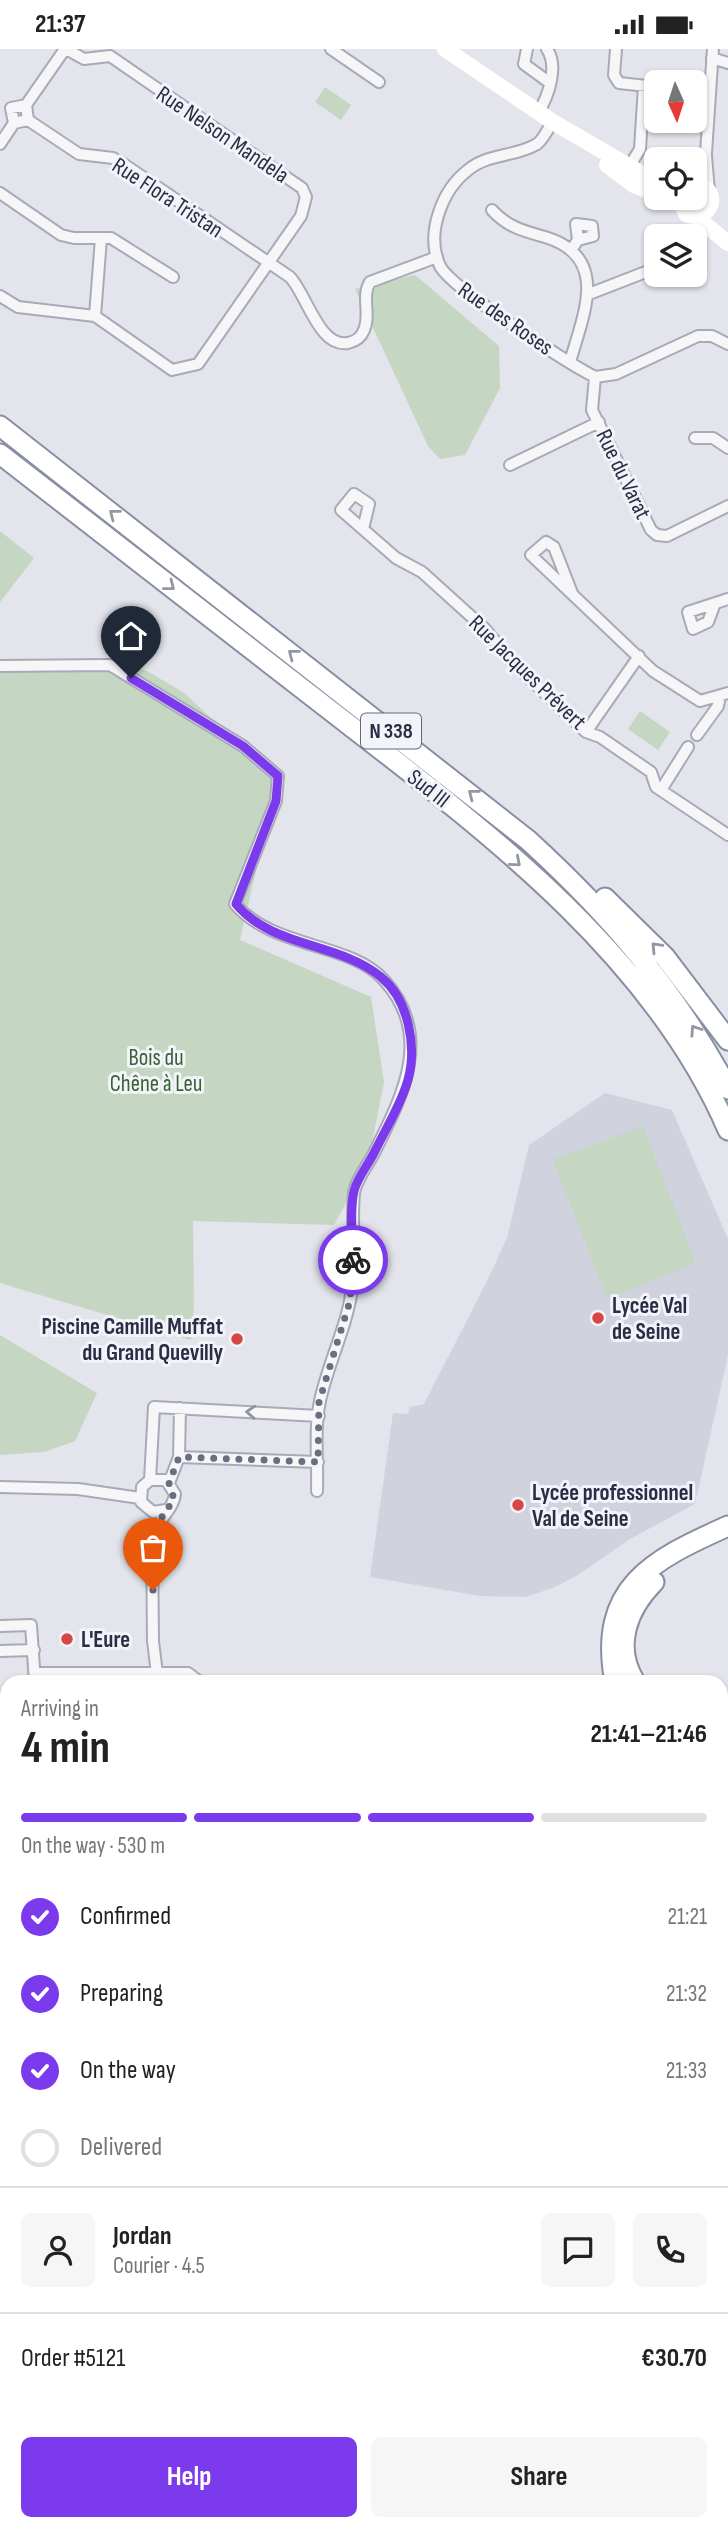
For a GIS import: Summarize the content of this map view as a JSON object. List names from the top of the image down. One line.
{"streets":{"highway":["N 338","Sud III"],"street":["Rue Nelson Mandela","Rue Flora Tristan","Rue des Roses","Rue du Varat","Rue Jacques Prévert"]},"crossings":[["Rue Nelson Mandela","Rue Flora Tristan"],["Rue Flora Tristan","Rue des Roses"],["Rue des Roses","Rue du Varat"]],"parks":["Bois du Chêne à Leu"],"places":["Lycée Val de Seine","Piscine Camille Muffat du Grand Quevilly","Lycée professionnel Val de Seine","L'Eure"],"north":"bottom","page":{"status":"21:37","heading":["4 min","Arriving in","21:41–21:46"],"panel":["Jordan","Courier · 4.5","Order #5121","€30.70"],"bar":"On the way · 530 m","list":[["Confirmed","21:21"],["Preparing","21:32"],["On the way","21:33"],"Delivered"],"buttons":["Help","Share"]}}
